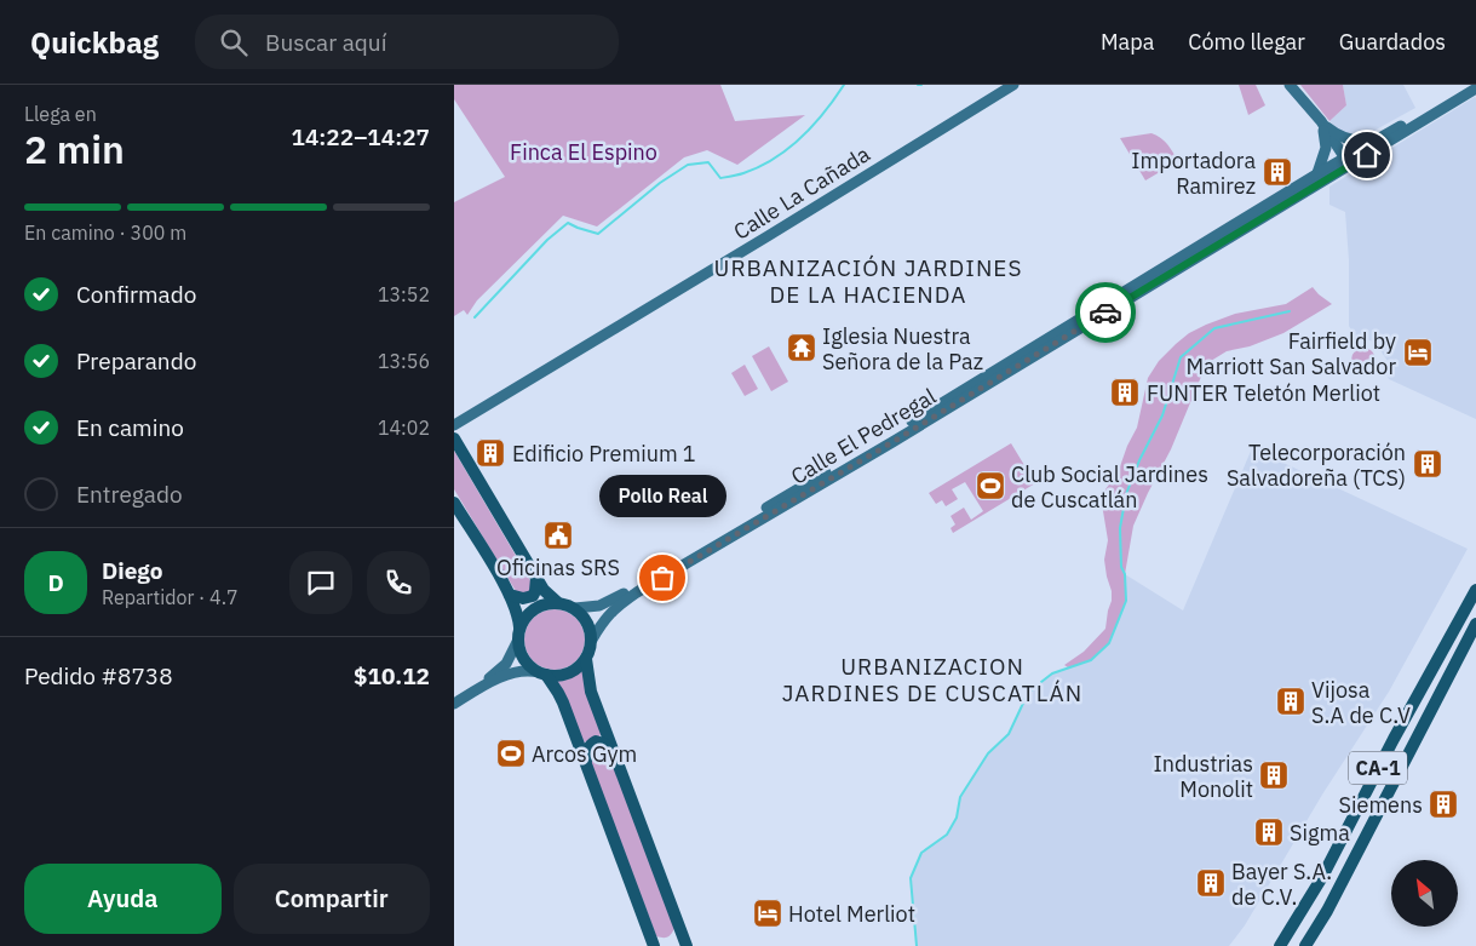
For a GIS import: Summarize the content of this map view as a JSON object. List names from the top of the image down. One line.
{"streets":{"main road":["Calle La Cañada","Calle El Pedregal","CA-1"]},"districts":["URBANIZACIÓN JARDINES DE LA HACIENDA","URBANIZACION JARDINES DE CUSCATLÁN"],"parks":["Finca El Espino"],"places":{"building":["Importadora Ramirez","FUNTER Teletón Merliot","Edificio Premium 1","Telecorporación Salvadoreña (TCS)","Vijosa S.A de C.V","Industrias Monolit","Siemens","Sigma","Bayer S.A. de C.V."],"temple":["Iglesia Nuestra Señora de la Paz"],"hotel":["Fairfield by Marriott San Salvador","Hotel Merliot"],"sports":["Club Social Jardines de Cuscatlán","Arcos Gym"],"public building":["Oficinas SRS"],"other":["Pollo Real"]},"north":"top left","page":{"header":"Quickbag","search":"Buscar aquí","nav":["Mapa","Cómo llegar","Guardados"],"heading":["2 min","Llega en","14:22–14:27"],"panel":["Diego","Repartidor · 4.7","Pedido #8738","$10.12"],"bar":"En camino · 300 m","list":[["Confirmado","13:52"],["Preparando","13:56"],["En camino","14:02"],"Entregado"],"bubble":"Pollo Real","round":"D","buttons":["Ayuda","Compartir"]}}
